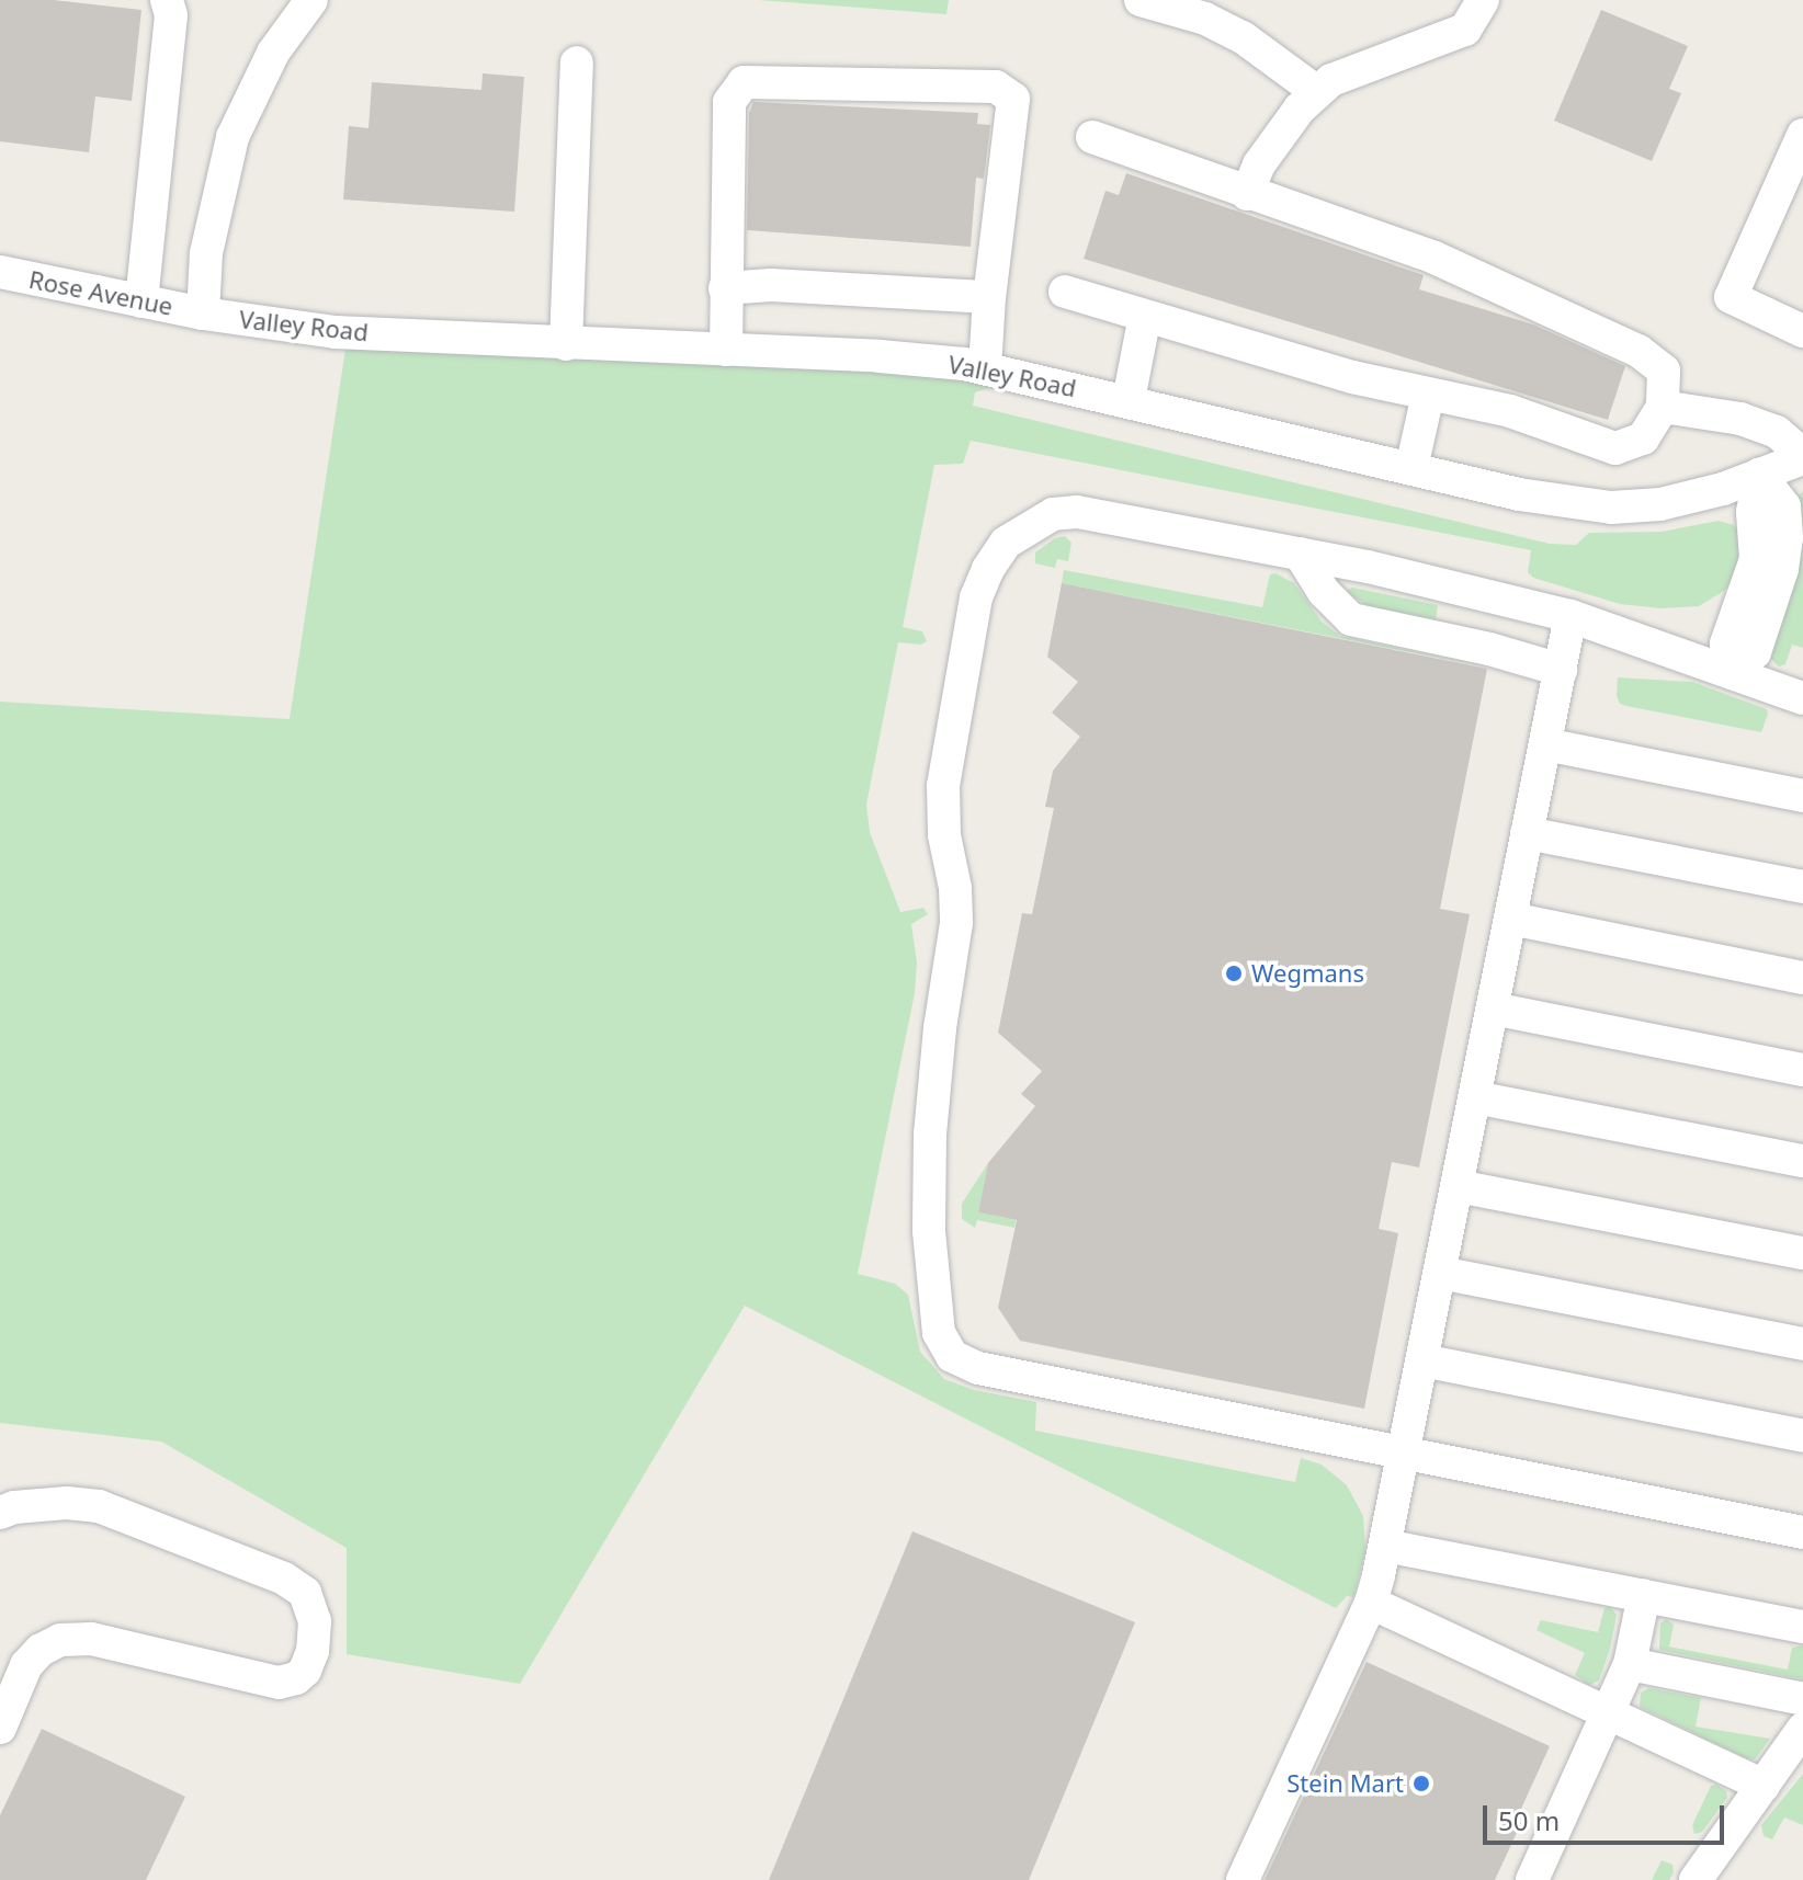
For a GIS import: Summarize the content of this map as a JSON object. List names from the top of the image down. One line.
{"streets":{"street":["Rose Avenue","Valley Road"]},"crossings":[["Rose Avenue","Valley Road"]],"places":["Wegmans","Stein Mart"],"scale_bar":"50 m"}
